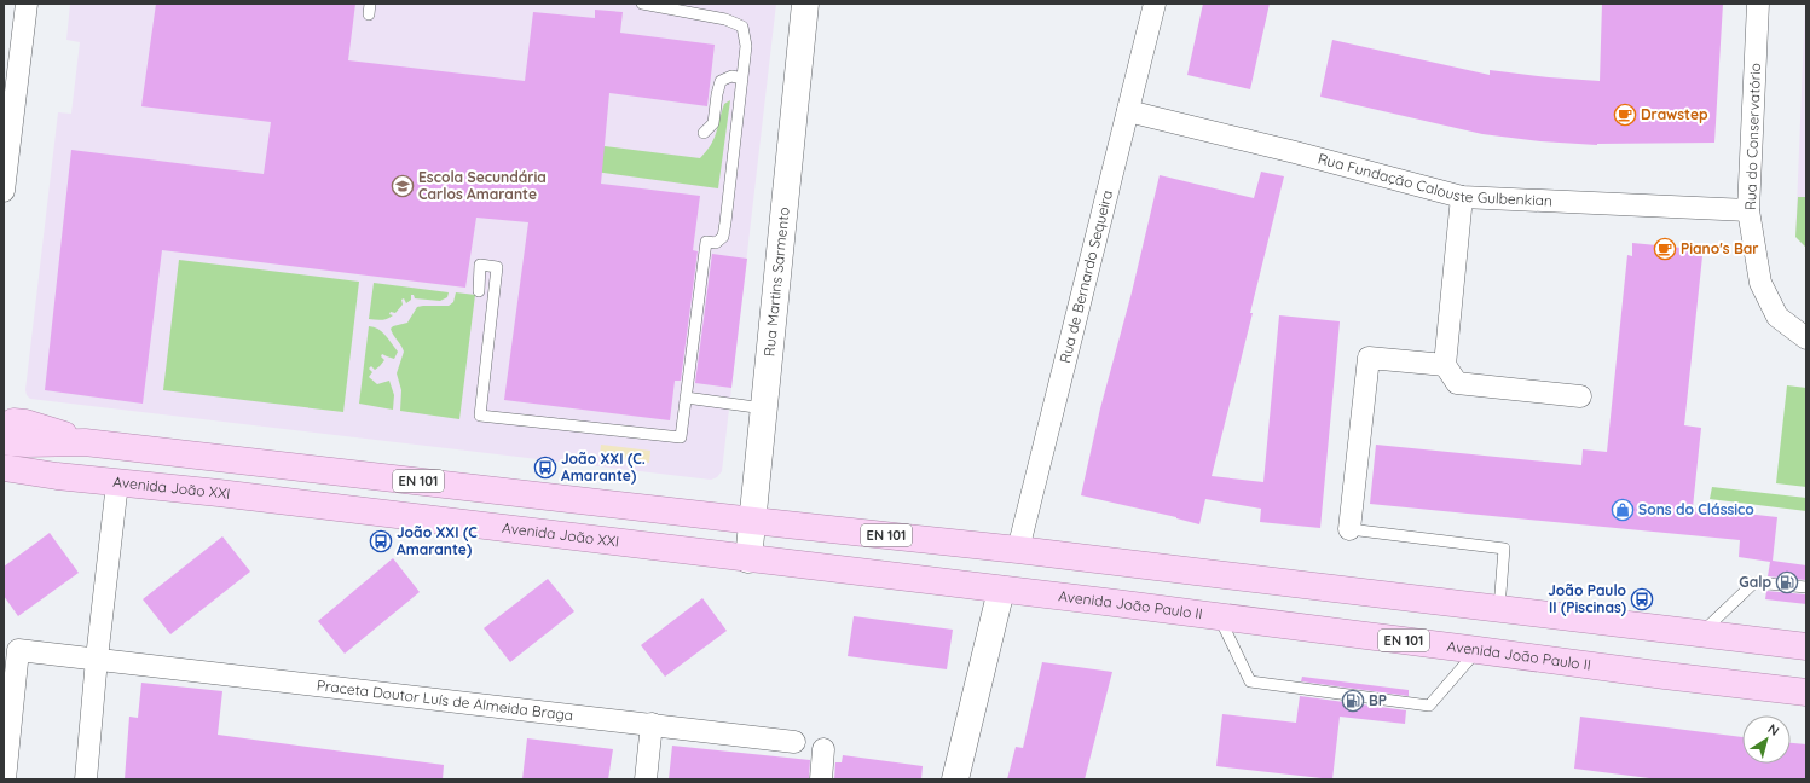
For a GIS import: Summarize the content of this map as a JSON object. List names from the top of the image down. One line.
{"streets":{"main road":["EN 101","Avenida João XXI","Avenida João Paulo II"],"street":["Rua do Conservatório","Rua Fundação Calouste Gulbenkian","Rua de Bernardo Sequeira","Rua Martins Sarmento","Praceta Doutor Luís de Almeida Braga"]},"crossings":[["Rua do Conservatório","Rua Fundação Calouste Gulbenkian"],["Rua Fundação Calouste Gulbenkian","Rua de Bernardo Sequeira"],["Rua de Bernardo Sequeira","EN 101"],["Rua Martins Sarmento","EN 101"],["Rua Martins Sarmento","Avenida João XXI"],["Avenida João XXI","Avenida João Paulo II"]],"places":{"cafe":["Drawstep","Piano's Bar"],"school or university":["Escola Secundária Carlos Amarante"],"bus stop":["João XXI (C. Amarante)","João XXI (C Amarante)","João Paulo II (Piscinas)"],"shop":["Sons do Clássico"],"fuel station":["Galp","BP"]},"north":"top right"}
